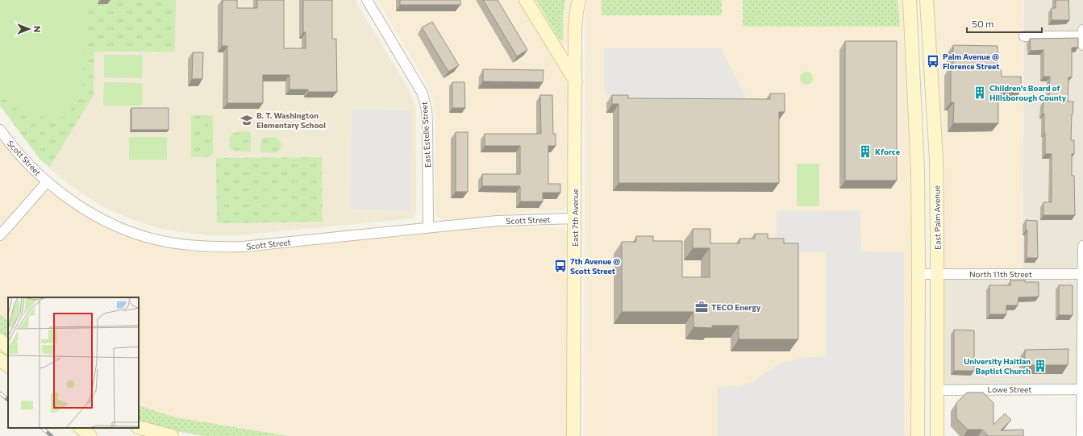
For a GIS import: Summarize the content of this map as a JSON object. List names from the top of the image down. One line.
{"streets":{"street":["East Estelle Street","Scott Street","East 7th Avenue","East Palm Avenue","North 11th Street","Lowe Street"]},"crossings":[["East Estelle Street","Scott Street"],["Scott Street","East 7th Avenue"],["East Palm Avenue","North 11th Street"],["East Palm Avenue","Lowe Street"]],"places":{"bus stop":["Palm Avenue @ Florence Street","7th Avenue @ Scott Street"],"building":["Children's Board of Hillsborough County","Kforce","University Haitian Baptist Church"],"school or university":["B. T. Washington Elementary School"],"office":["TECO Energy"]},"scale_bar":"50 m","north":"right"}
